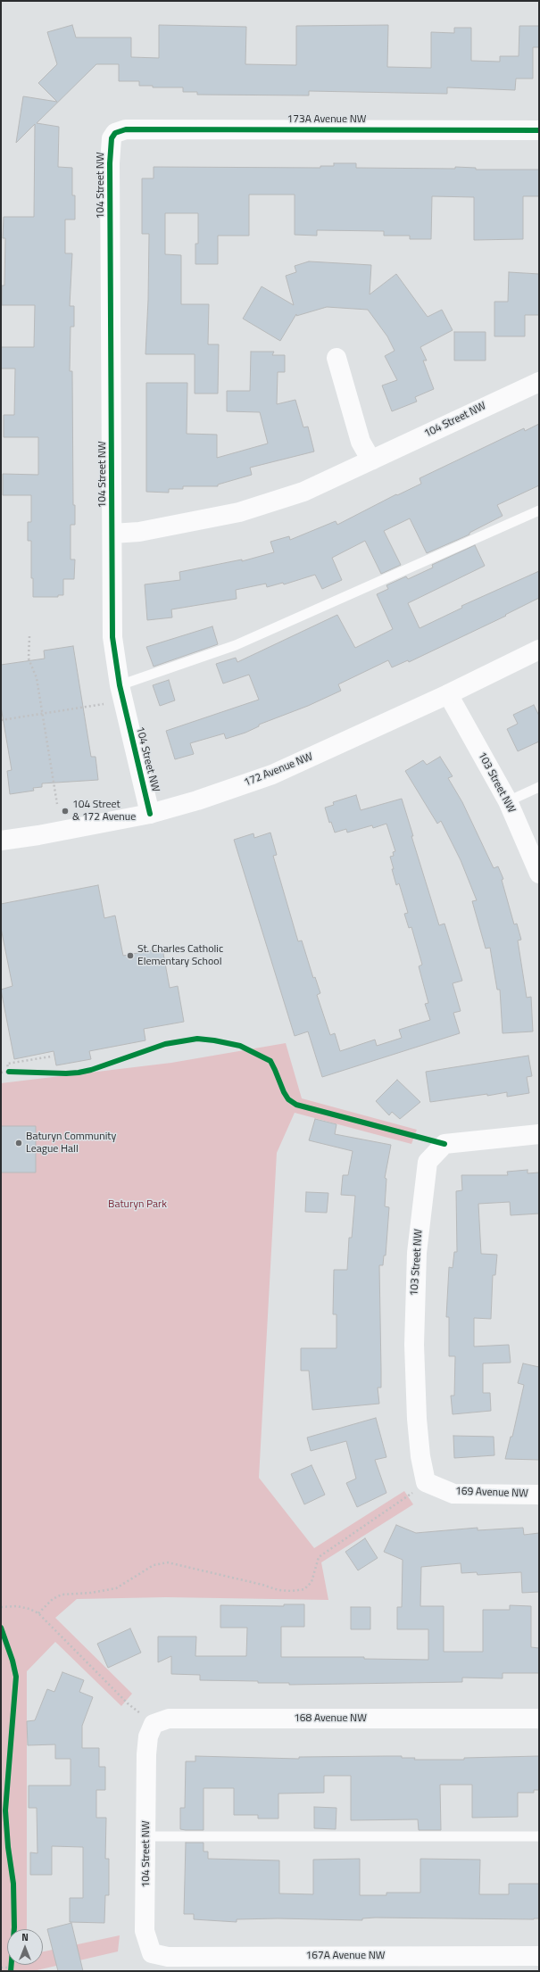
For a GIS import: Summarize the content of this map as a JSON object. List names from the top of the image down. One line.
{"streets":{"street":["173A Avenue NW","104 Street NW","172 Avenue NW","103 Street NW","169 Avenue NW","168 Avenue NW","167A Avenue NW"]},"crossings":[["173A Avenue NW","104 Street NW"],["104 Street NW","172 Avenue NW"],["104 Street NW","168 Avenue NW"],["104 Street NW","167A Avenue NW"],["172 Avenue NW","103 Street NW"],["103 Street NW","169 Avenue NW"]],"parks":["Baturyn Park"],"places":["104 Street & 172 Avenue","St. Charles Catholic Elementary School","Baturyn Community League Hall"],"north":"top"}
